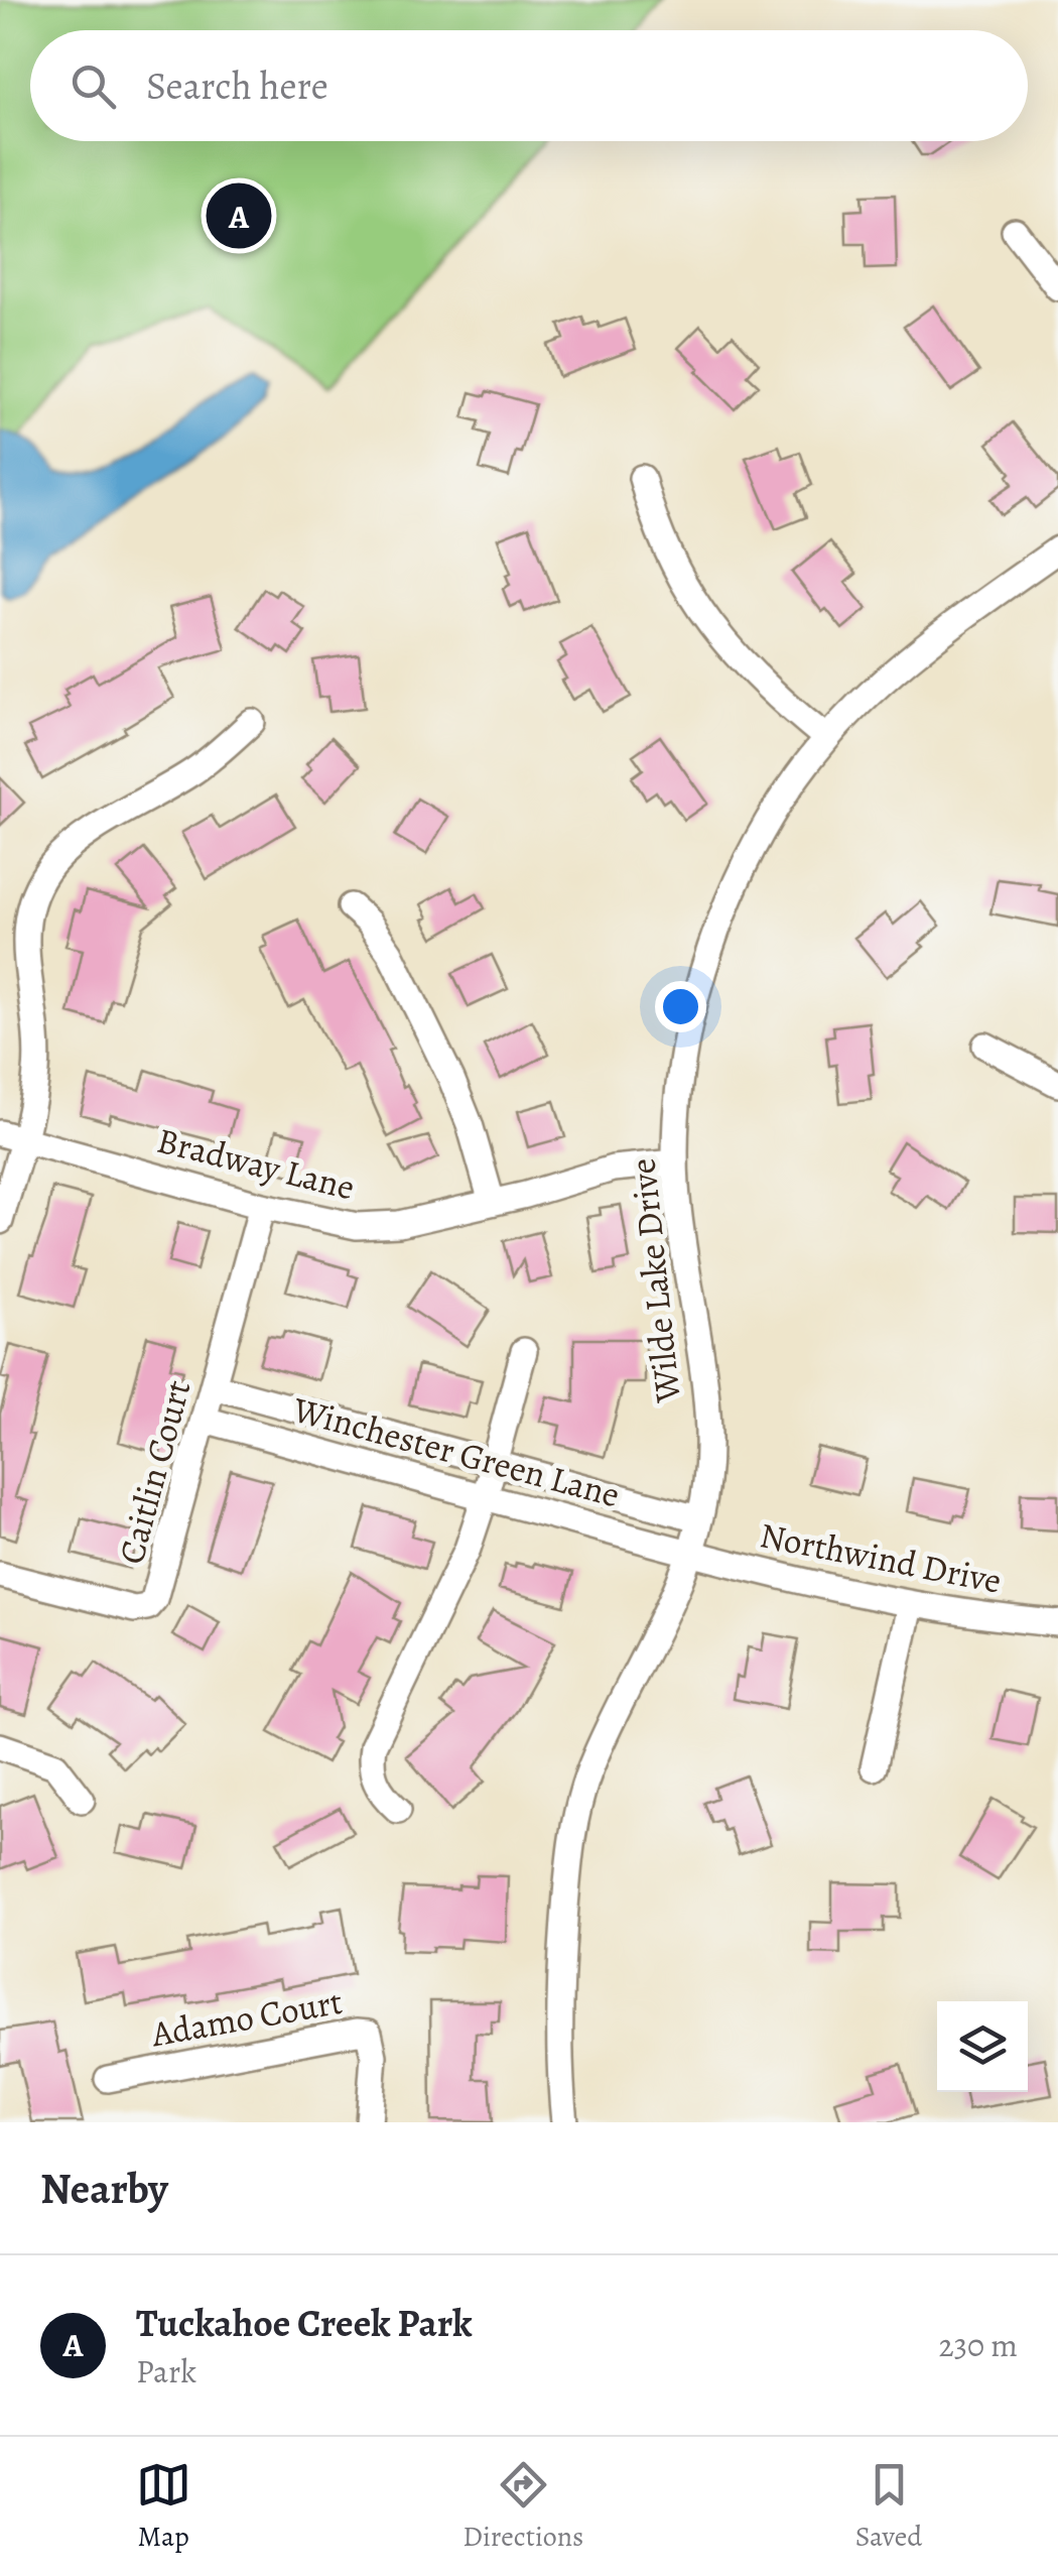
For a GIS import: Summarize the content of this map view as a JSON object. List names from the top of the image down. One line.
{"streets":{"street":["Bradway Lane","Wilde Lake Drive","Winchester Green Lane","Caitlin Court","Northwind Drive","Adamo Court"]},"crossings":[["Bradway Lane","Wilde Lake Drive"],["Bradway Lane","Caitlin Court"],["Wilde Lake Drive","Winchester Green Lane"],["Wilde Lake Drive","Northwind Drive"],["Winchester Green Lane","Caitlin Court"],["Winchester Green Lane","Northwind Drive"]],"page":{"search":"Search here","pins":"A","heading":"Nearby","list":[{"mark":"A","name":"Tuckahoe Creek Park","note":"Park","value":"230 m"}],"nav":["Map","Directions","Saved"]}}
